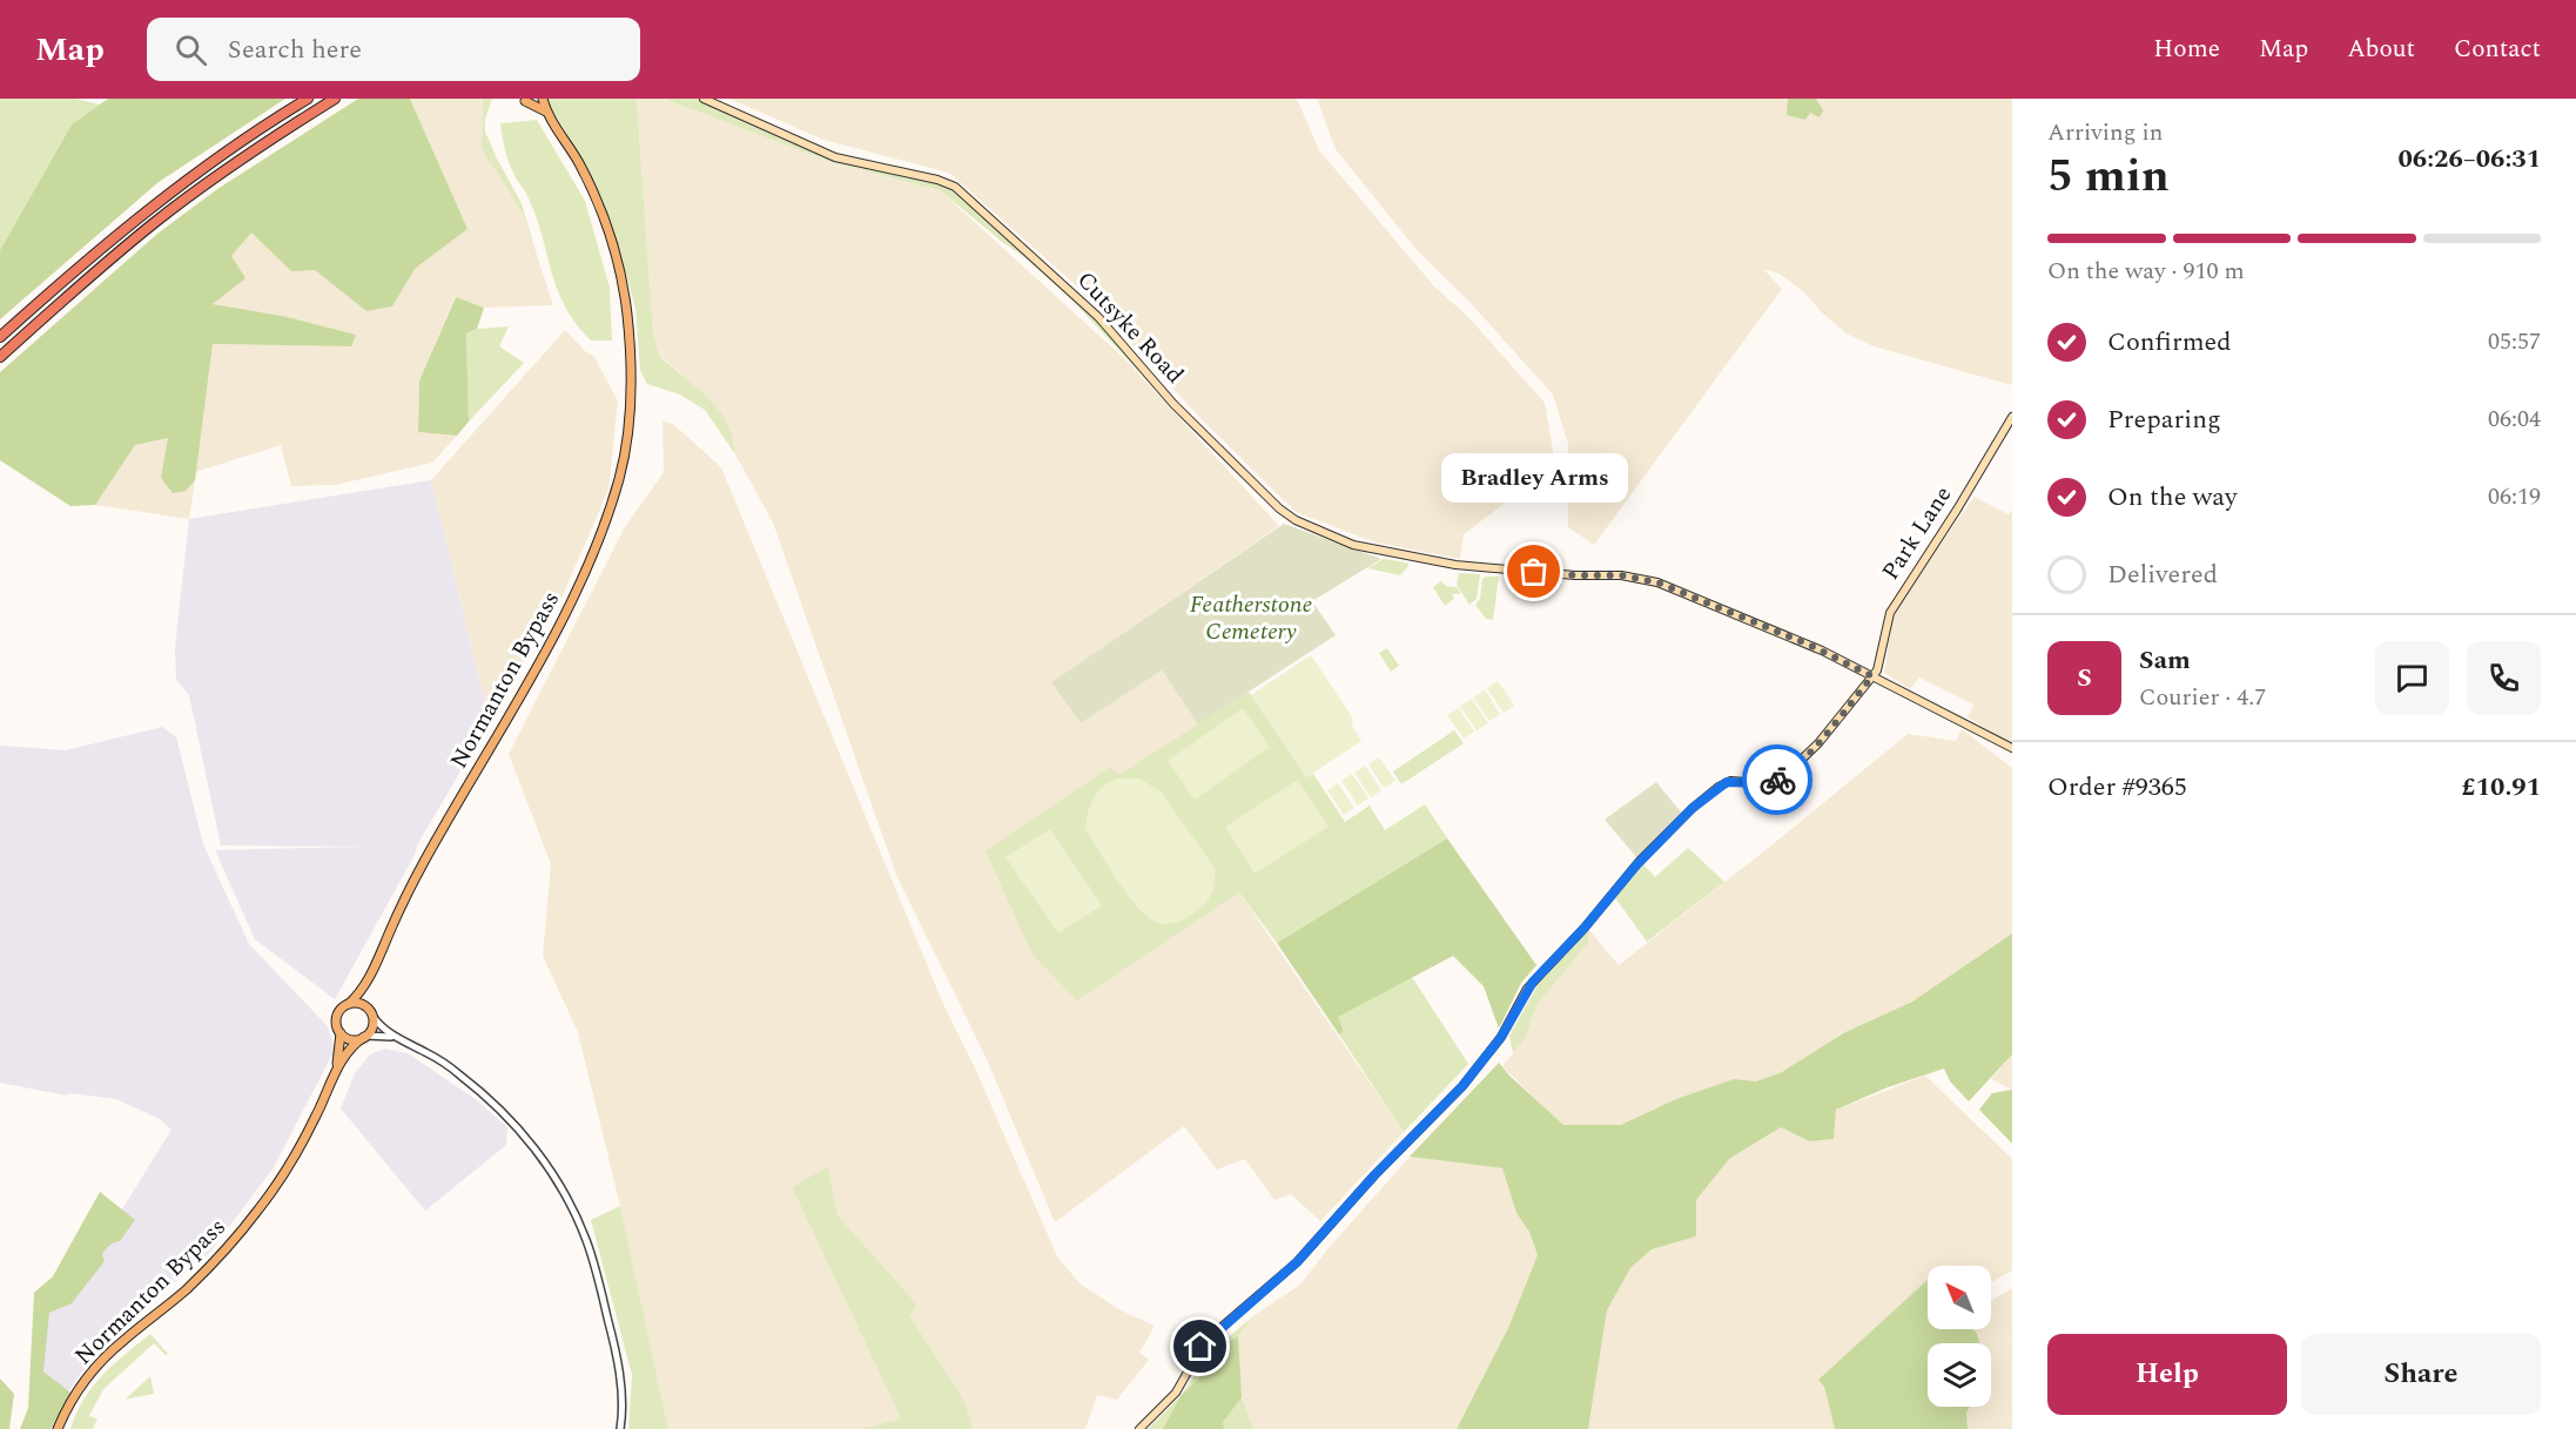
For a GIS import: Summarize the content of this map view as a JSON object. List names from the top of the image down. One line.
{"streets":{"main road":["Cutsyke Road","Park Lane","Normanton Bypass"]},"crossings":[["Cutsyke Road","Park Lane"]],"parks":["Featherstone Cemetery"],"places":["Bradley Arms"],"north":"top left","page":{"header":"Map","search":"Search here","nav":["Home","Map","About","Contact"],"heading":["5 min","Arriving in","06:26–06:31"],"panel":["Sam","Courier · 4.7","Order #9365","£10.91"],"bar":"On the way · 910 m","list":[["Confirmed","05:57"],["Preparing","06:04"],["On the way","06:19"],"Delivered"],"bubble":"Bradley Arms","round":"S","buttons":["Help","Share"]}}
